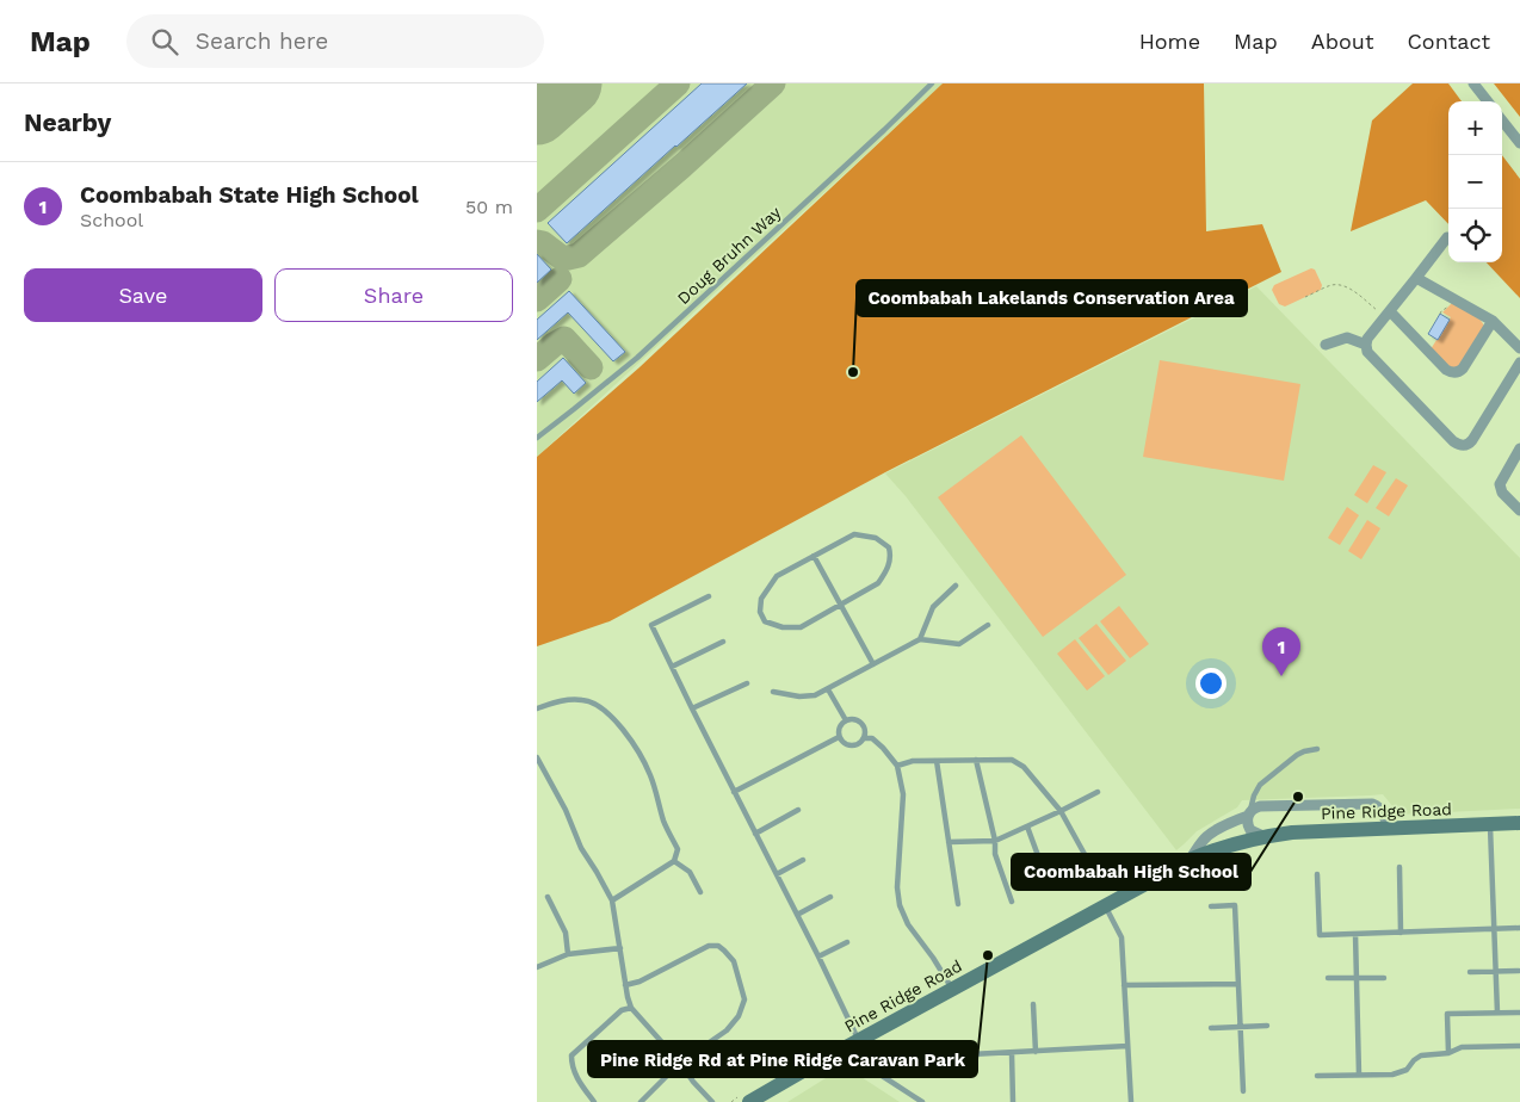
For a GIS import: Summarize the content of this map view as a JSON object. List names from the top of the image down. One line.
{"streets":{"street":["Pine Ridge Road"],"lane":["Doug Bruhn Way"]},"places":["Coombabah Lakelands Conservation Area","Coombabah High School","Pine Ridge Rd at Pine Ridge Caravan Park"],"page":{"header":"Map","search":"Search here","nav":["Home","Map","About","Contact"],"heading":"Nearby","map_buttons":["+","−"],"list":[{"mark":"1","name":"Coombabah State High School","note":"School","value":"50 m"}],"buttons":["Save","Share"],"pins":"1"}}
